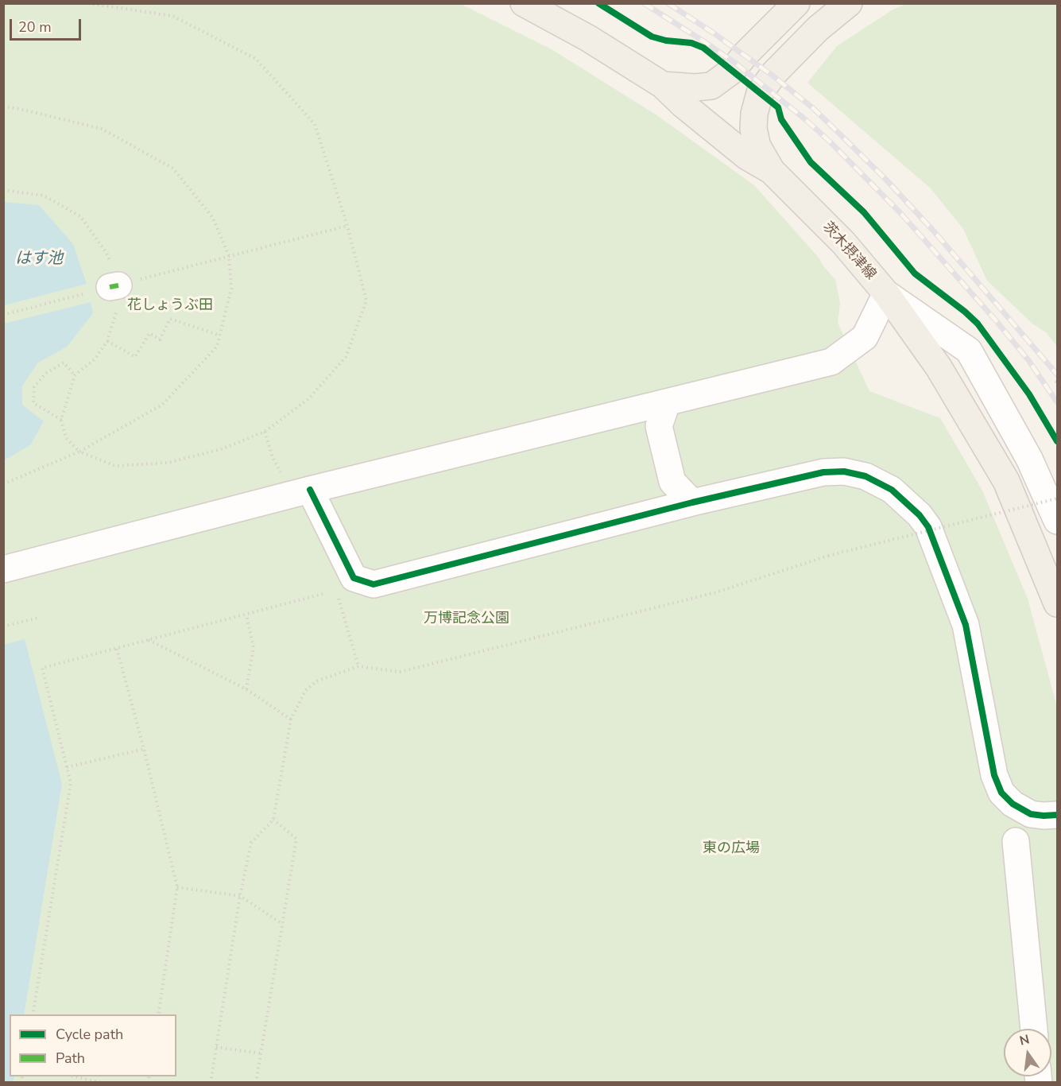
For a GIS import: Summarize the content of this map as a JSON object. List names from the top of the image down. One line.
{"streets":{"main road":["茨木摂津線"]},"water":["はす池"],"parks":["花しょうぶ田","万博記念公園","東の広場"],"legend":["Cycle path","Path"],"scale_bar":"20 m","north":"top"}
